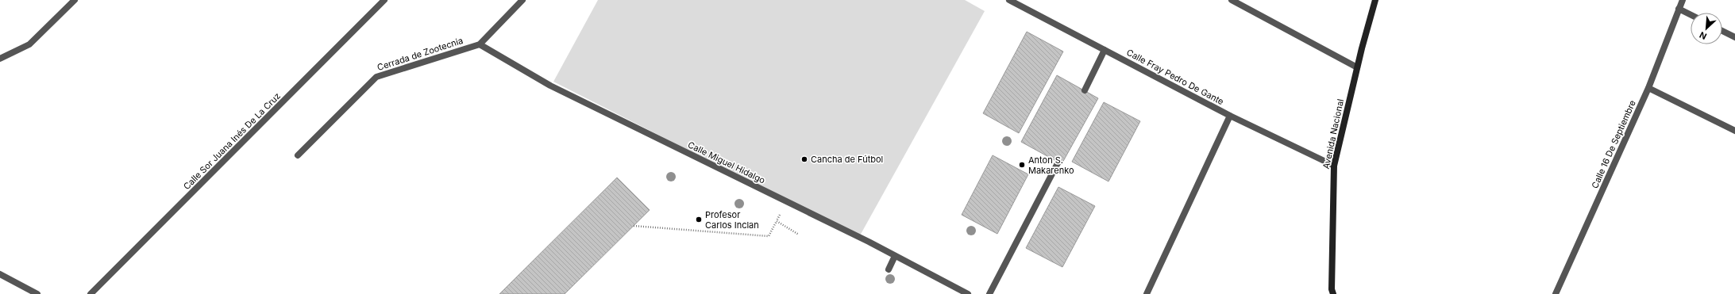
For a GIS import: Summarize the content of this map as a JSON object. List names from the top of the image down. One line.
{"streets":{"main road":["Avenida Nacional"],"street":["Cerrada de Zootecnia","Calle Fray Pedro De Gante","Calle Sor Juana Inés De La Cruz","Calle 16 De Septiembre","Calle Miguel Hidalgo"]},"crossings":[["Cerrada de Zootecnia","Calle Miguel Hidalgo"],["Calle Fray Pedro De Gante","Avenida Nacional"]],"places":["Cancha de Fútbol","Anton S. Makarenko","Profesor Carlos Inclan"],"north":"bottom left"}
